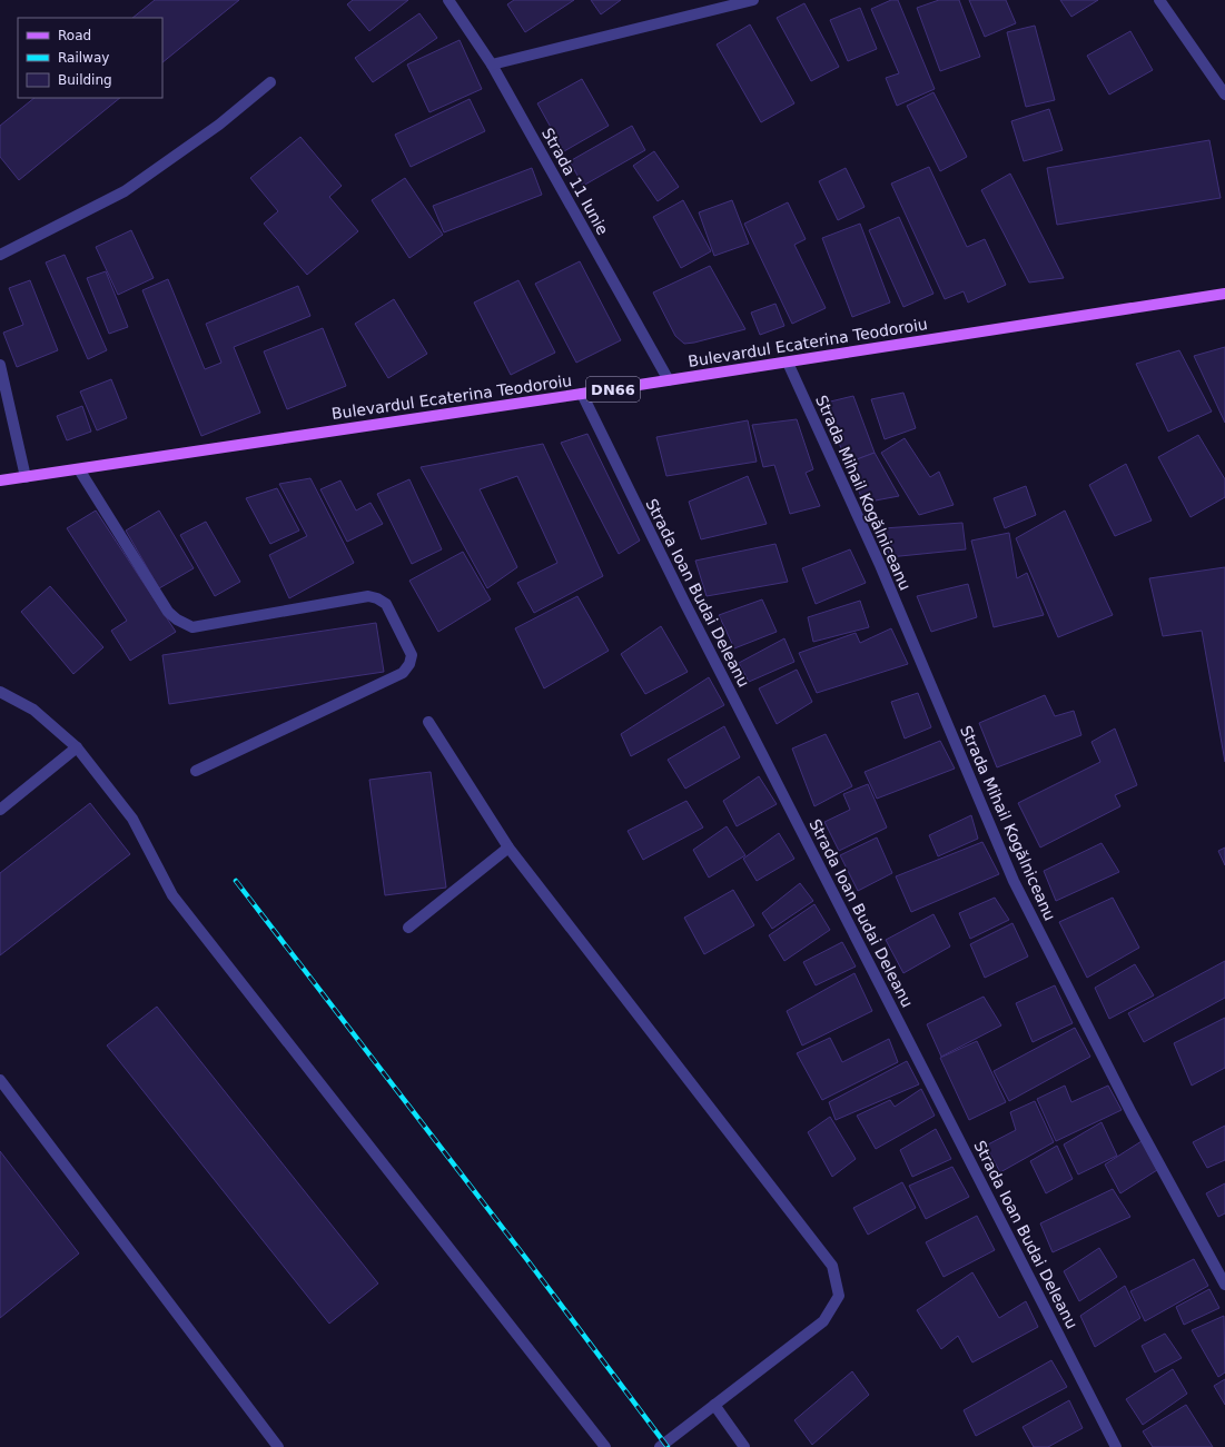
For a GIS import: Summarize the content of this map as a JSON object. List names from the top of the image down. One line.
{"streets":{"main road":["Bulevardul Ecaterina Teodoroiu","DN66"],"street":["Strada 11 Iunie","Strada Mihail Kogălniceanu","Strada Ioan Budai Deleanu"]},"crossings":[["Strada 11 Iunie","Bulevardul Ecaterina Teodoroiu"],["Bulevardul Ecaterina Teodoroiu","Strada Mihail Kogălniceanu"],["Bulevardul Ecaterina Teodoroiu","Strada Ioan Budai Deleanu"]],"legend":["Road","Railway","Building"]}
